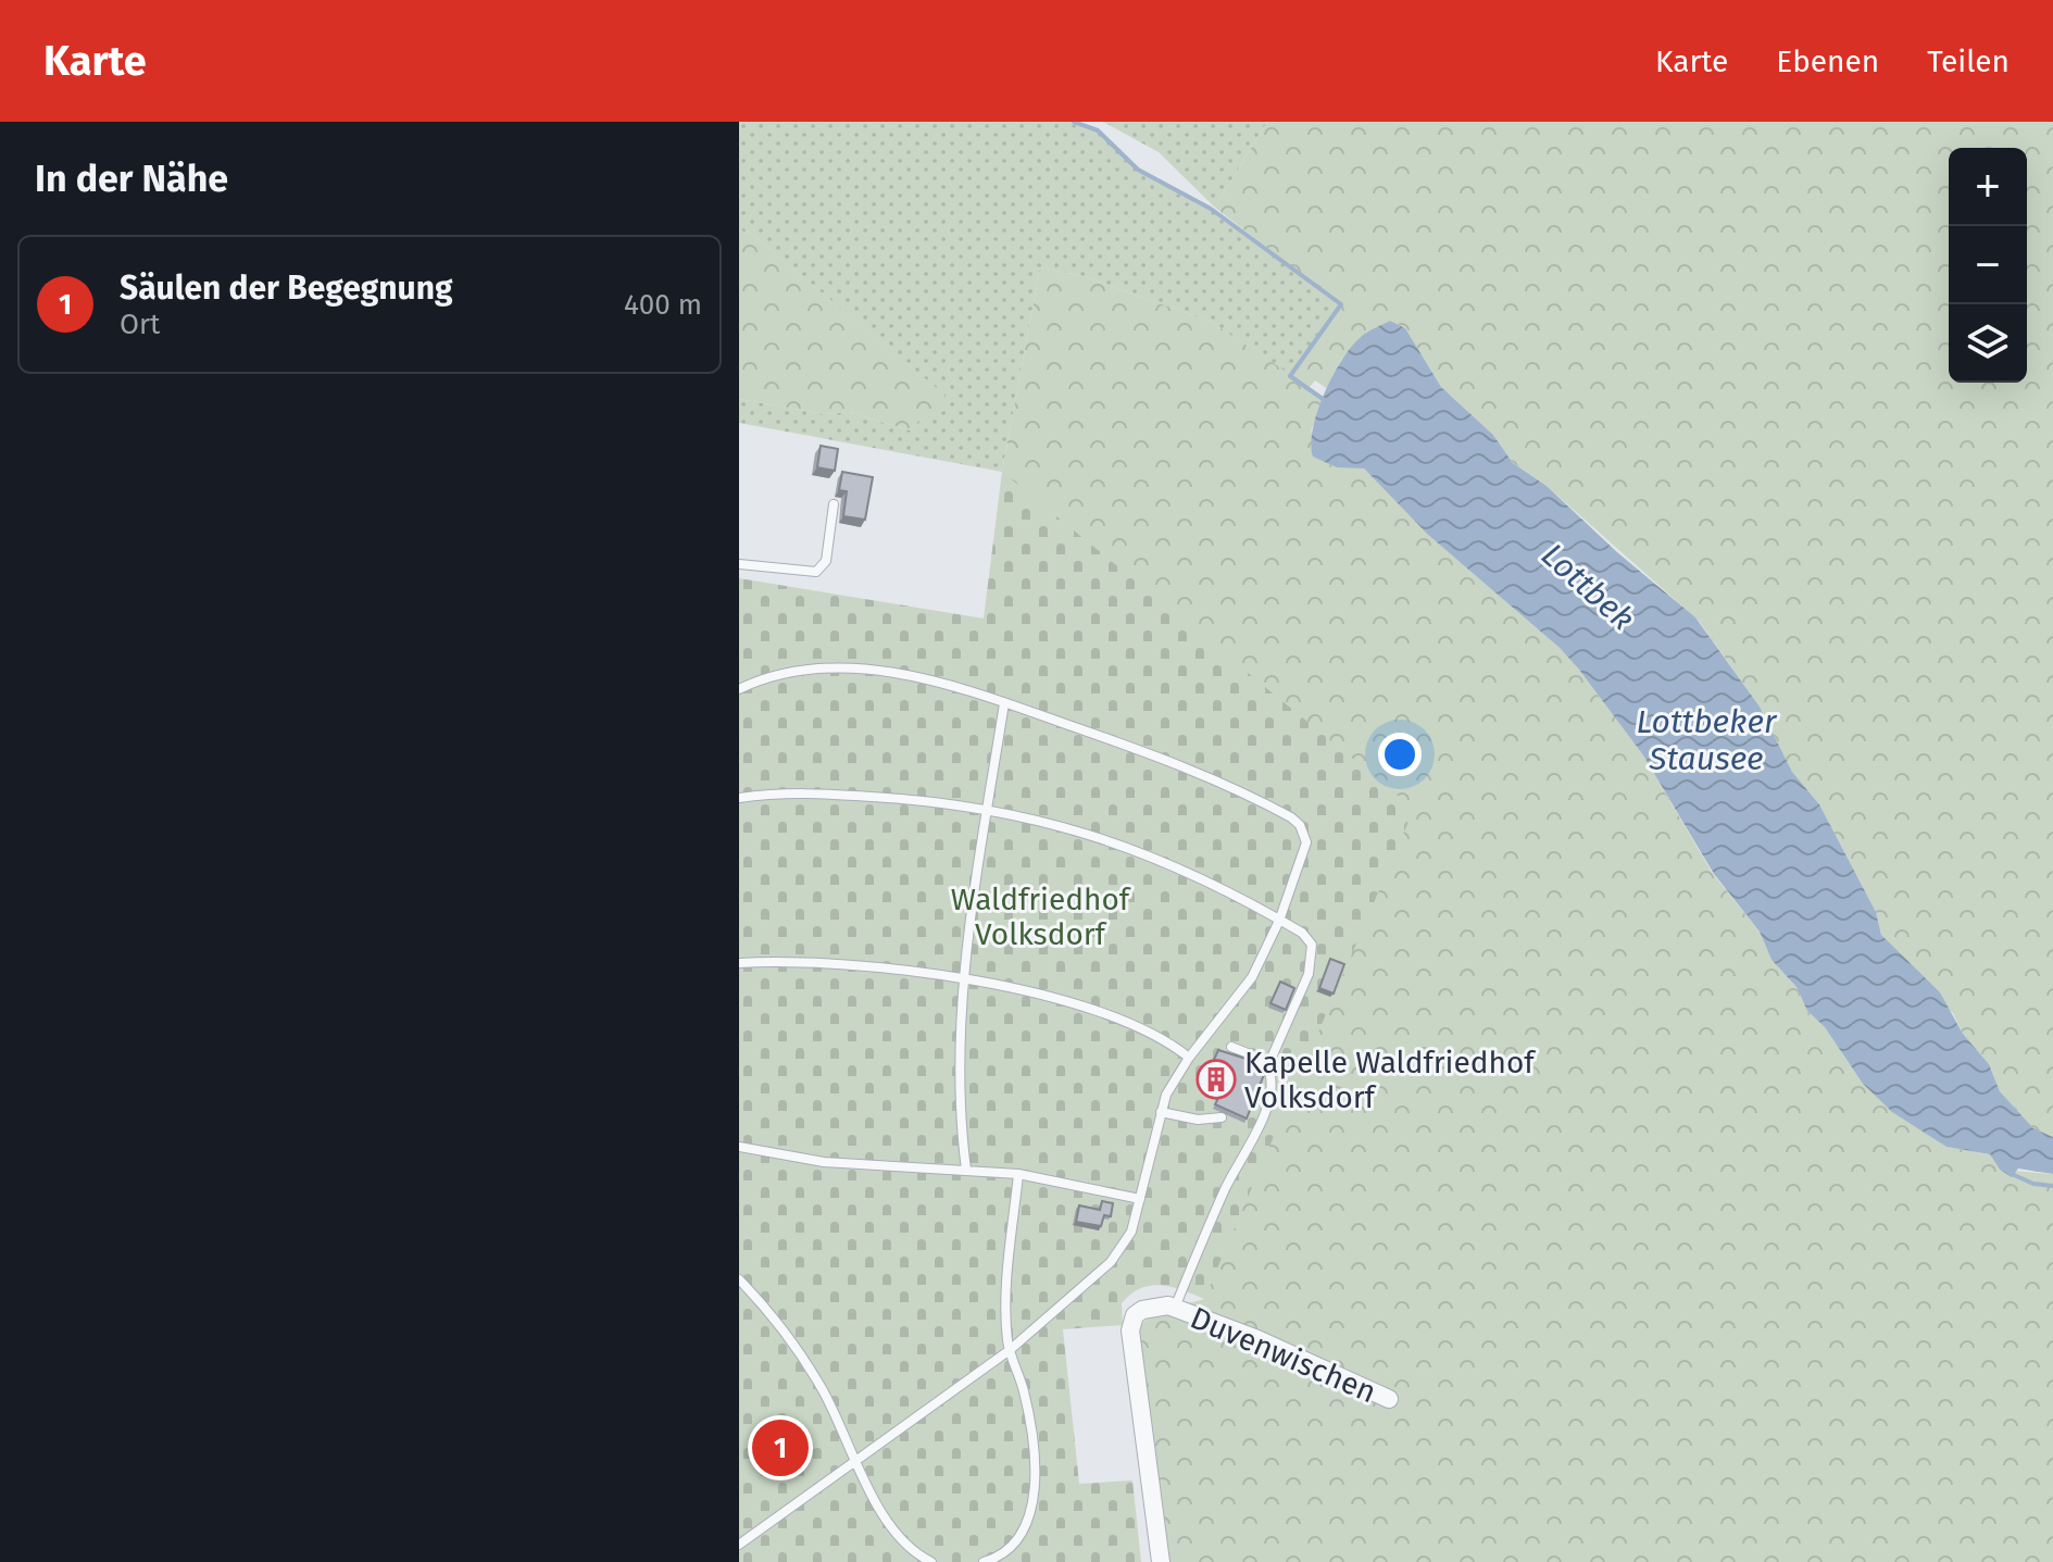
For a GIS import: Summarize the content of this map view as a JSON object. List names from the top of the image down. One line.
{"streets":{"street":["Duvenwischen"]},"water":["Lottbek","Lottbeker Stausee"],"parks":["Waldfriedhof Volksdorf"],"places":{"building":["Kapelle Waldfriedhof Volksdorf"]},"page":{"header":"Karte","nav":["Karte","Ebenen","Teilen"],"heading":"In der Nähe","map_buttons":["+","−"],"list":[{"mark":"1","name":"Säulen der Begegnung","note":"Ort","value":"400 m"}],"pins":"1"}}
